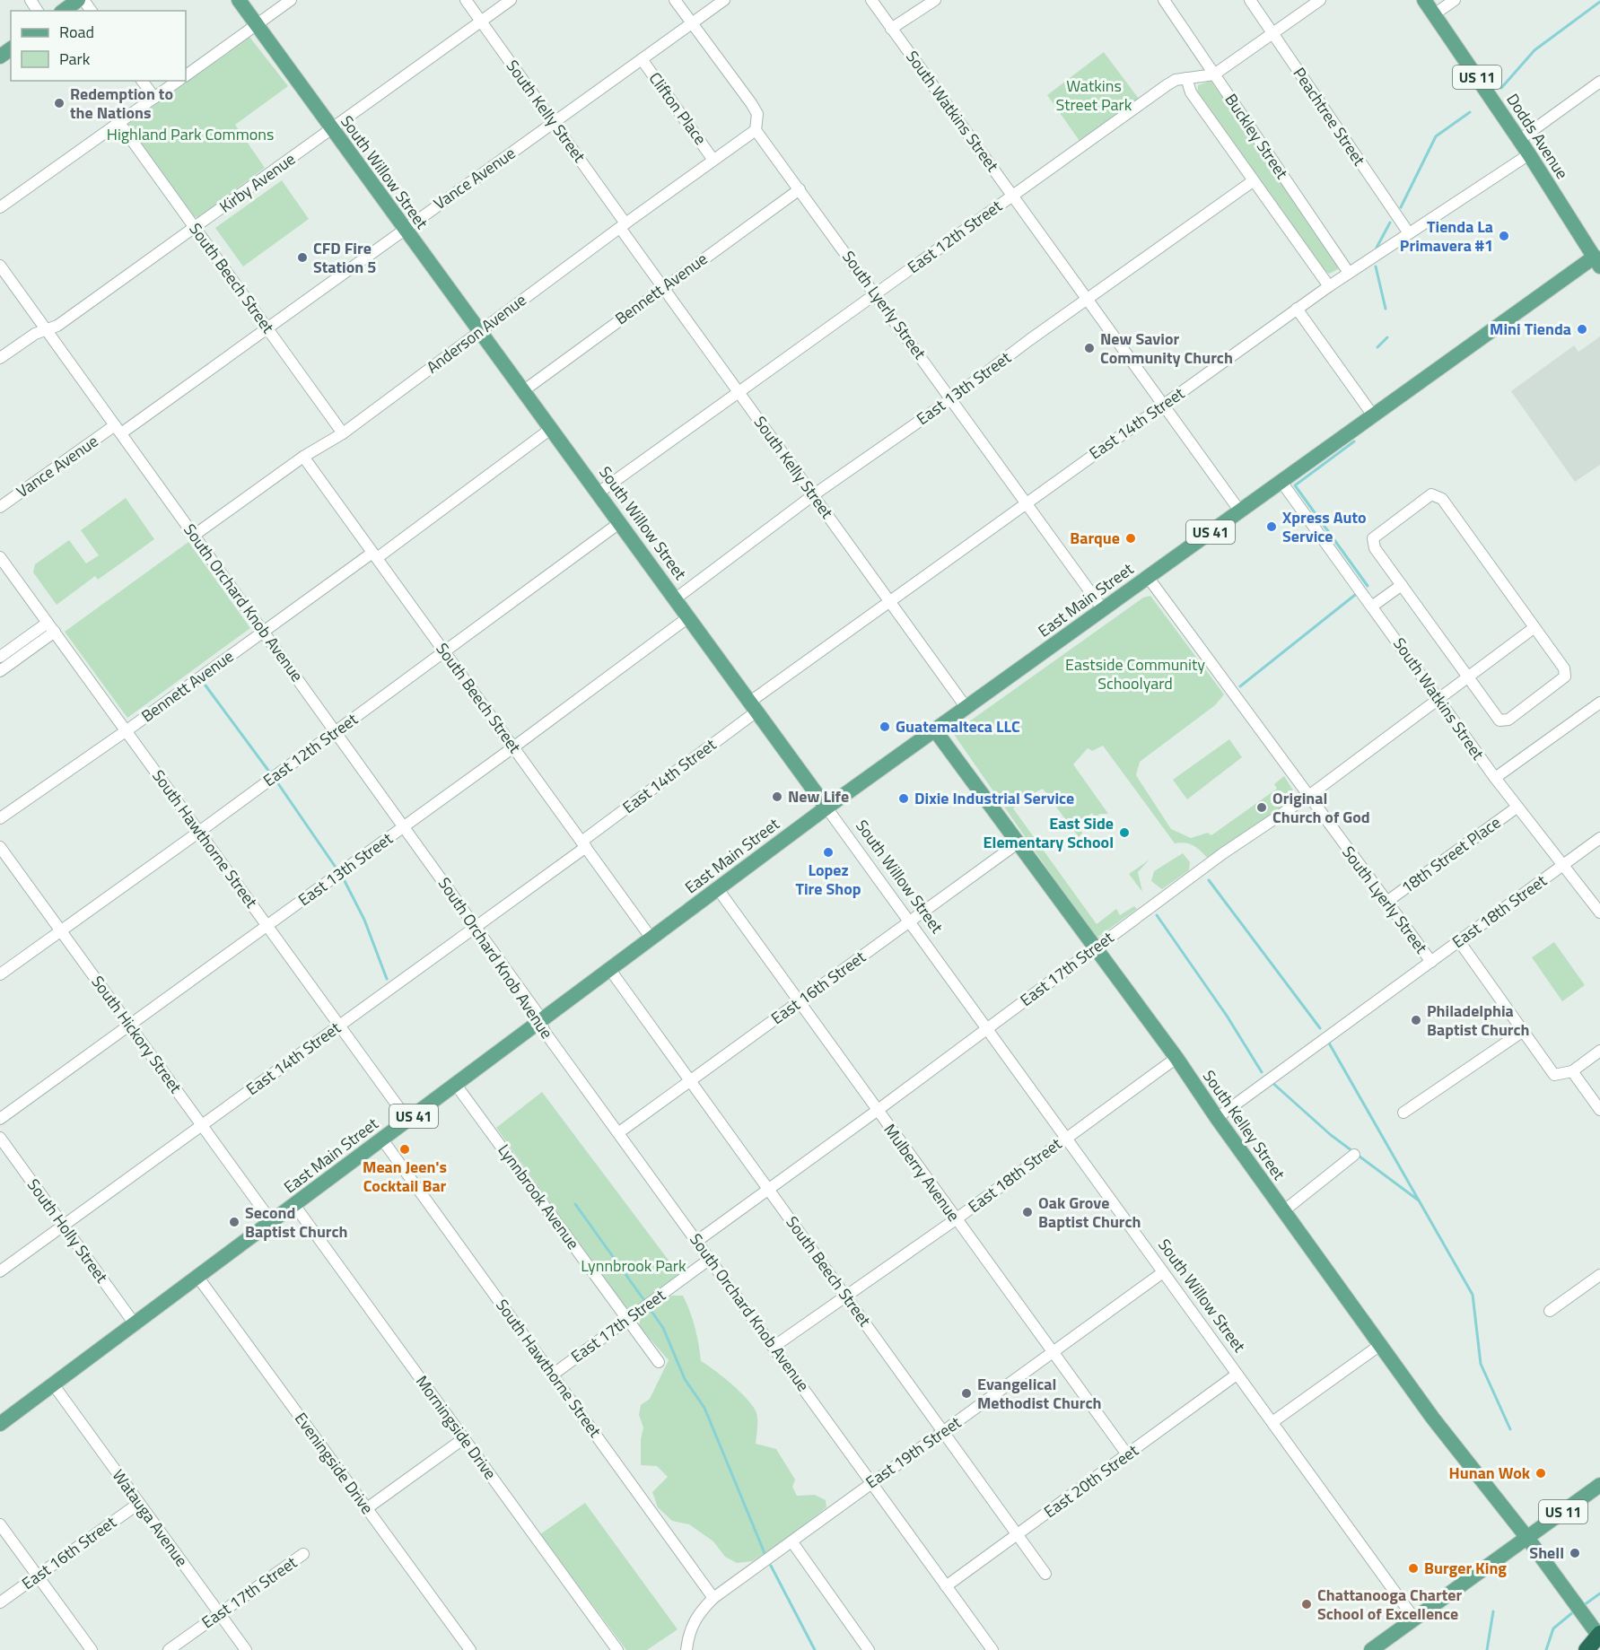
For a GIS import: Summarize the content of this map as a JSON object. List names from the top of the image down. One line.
{"streets":{"main road":["US 11","Dodds Avenue","South Willow Street","US 41","East Main Street","South Kelley Street"],"street":["Clifton Place","South Kelly Street","South Watkins Street","Peachtree Street","Buckley Street","Vance Avenue","Kirby Avenue","East 12th Street","South Beech Street","Bennett Avenue","South Lyerly Street","Anderson Avenue","East 13th Street","East 14th Street","South Orchard Knob Avenue","South Hawthorne Street","18th Street Place","East 18th Street","East 17th Street","East 16th Street","South Hickory Street","Mulberry Avenue","Lynnbrook Avenue","South Holly Street","Morningside Drive","East 19th Street","Eveningside Drive","East 20th Street","Watauga Avenue"]},"crossings":[["US 11","South Willow Street"],["US 11","South Kelley Street"],["Clifton Place","Vance Avenue"],["Clifton Place","Anderson Avenue"],["South Kelly Street","Vance Avenue"],["South Kelly Street","Kirby Avenue"],["South Kelly Street","East 12th Street"],["South Kelly Street","Bennett Avenue"],["South Kelly Street","Anderson Avenue"],["South Kelly Street","East 13th Street"],["South Kelly Street","East 14th Street"],["South Kelly Street","East Main Street"],["South Watkins Street","East 12th Street"],["South Watkins Street","East 13th Street"],["South Watkins Street","East 14th Street"],["South Watkins Street","East Main Street"],["South Watkins Street","18th Street Place"],["South Watkins Street","East 18th Street"],["South Watkins Street","East 17th Street"],["Peachtree Street","East 12th Street"],["Peachtree Street","East 14th Street"],["Buckley Street","East 12th Street"],["Buckley Street","East 13th Street"],["Buckley Street","East 14th Street"],["Dodds Avenue","East 14th Street"],["Dodds Avenue","East Main Street"],["South Willow Street","Vance Avenue"],["South Willow Street","Kirby Avenue"],["South Willow Street","East 12th Street"],["South Willow Street","Bennett Avenue"],["South Willow Street","Anderson Avenue"],["South Willow Street","East 13th Street"],["South Willow Street","East 14th Street"],["South Willow Street","East Main Street"],["South Willow Street","East 18th Street"],["South Willow Street","East 17th Street"],["South Willow Street","East 16th Street"],["South Willow Street","East 19th Street"],["South Willow Street","East 20th Street"],["Vance Avenue","South Beech Street"],["Vance Avenue","South Lyerly Street"],["Vance Avenue","South Orchard Knob Avenue"],["Kirby Avenue","South Beech Street"],["Kirby Avenue","South Orchard Knob Avenue"],["East 12th Street","South Beech Street"],["East 12th Street","South Lyerly Street"],["East 12th Street","South Orchard Knob Avenue"],["East 12th Street","South Hawthorne Street"],["East 12th Street","South Hickory Street"],["South Beech Street","Bennett Avenue"],["South Beech Street","Anderson Avenue"],["South Beech Street","East 13th Street"],["South Beech Street","East 14th Street"],["South Beech Street","East Main Street"],["South Beech Street","East 18th Street"],["South Beech Street","East 17th Street"],["South Beech Street","East 16th Street"],["South Beech Street","East 19th Street"],["South Beech Street","East 20th Street"],["Bennett Avenue","South Lyerly Street"],["Bennett Avenue","South Orchard Knob Avenue"],["Bennett Avenue","South Hawthorne Street"],["South Lyerly Street","Anderson Avenue"],["South Lyerly Street","East 13th Street"],["South Lyerly Street","East 14th Street"],["South Lyerly Street","East Main Street"],["South Lyerly Street","18th Street Place"],["South Lyerly Street","East 18th Street"],["South Lyerly Street","East 17th Street"],["Anderson Avenue","South Orchard Knob Avenue"],["East 13th Street","South Orchard Knob Avenue"],["East 13th Street","South Hawthorne Street"],["East 13th Street","South Hickory Street"],["East 14th Street","South Orchard Knob Avenue"],["East 14th Street","South Hawthorne Street"],["East 14th Street","South Hickory Street"],["East 14th Street","South Holly Street"],["East Main Street","South Orchard Knob Avenue"],["East Main Street","South Hawthorne Street"],["East Main Street","South Hickory Street"],["East Main Street","South Kelley Street"],["East Main Street","Mulberry Avenue"],["East Main Street","Lynnbrook Avenue"],["East Main Street","South Holly Street"],["East Main Street","Morningside Drive"],["East Main Street","Eveningside Drive"],["East Main Street","Watauga Avenue"],["South Orchard Knob Avenue","East 18th Street"],["South Orchard Knob Avenue","East 17th Street"],["South Orchard Knob Avenue","East 16th Street"],["South Orchard Knob Avenue","East 19th Street"],["South Orchard Knob Avenue","East 20th Street"],["South Hawthorne Street","East 17th Street"],["South Hawthorne Street","East 19th Street"],["East 18th Street","South Kelley Street"],["East 18th Street","Mulberry Avenue"],["East 17th Street","South Kelley Street"],["East 17th Street","Mulberry Avenue"],["East 17th Street","Lynnbrook Avenue"],["East 17th Street","Watauga Avenue"],["East 16th Street","South Kelley Street"],["East 16th Street","Mulberry Avenue"],["East 16th Street","Watauga Avenue"],["Mulberry Avenue","East 19th Street"],["Mulberry Avenue","East 20th Street"]],"parks":["Watkins Street Park","Highland Park Commons","Eastside Community Schoolyard","Lynnbrook Park"],"places":["Redemption to the Nations","Tienda La Primavera #1","CFD Fire Station 5","Mini Tienda","New Savior Community Church","Xpress Auto Service","Barque","Guatemalteca LLC","New Life","Dixie Industrial Service","Original Church of God","East Side Elementary School","Lopez Tire Shop","Philadelphia Baptist Church","Mean Jeen's Cocktail Bar","Oak Grove Baptist Church","Second Baptist Church","Evangelical Methodist Church","Hunan Wok","Shell","Burger King","Chattanooga Charter School of Excellence"],"legend":["Road","Park"]}
